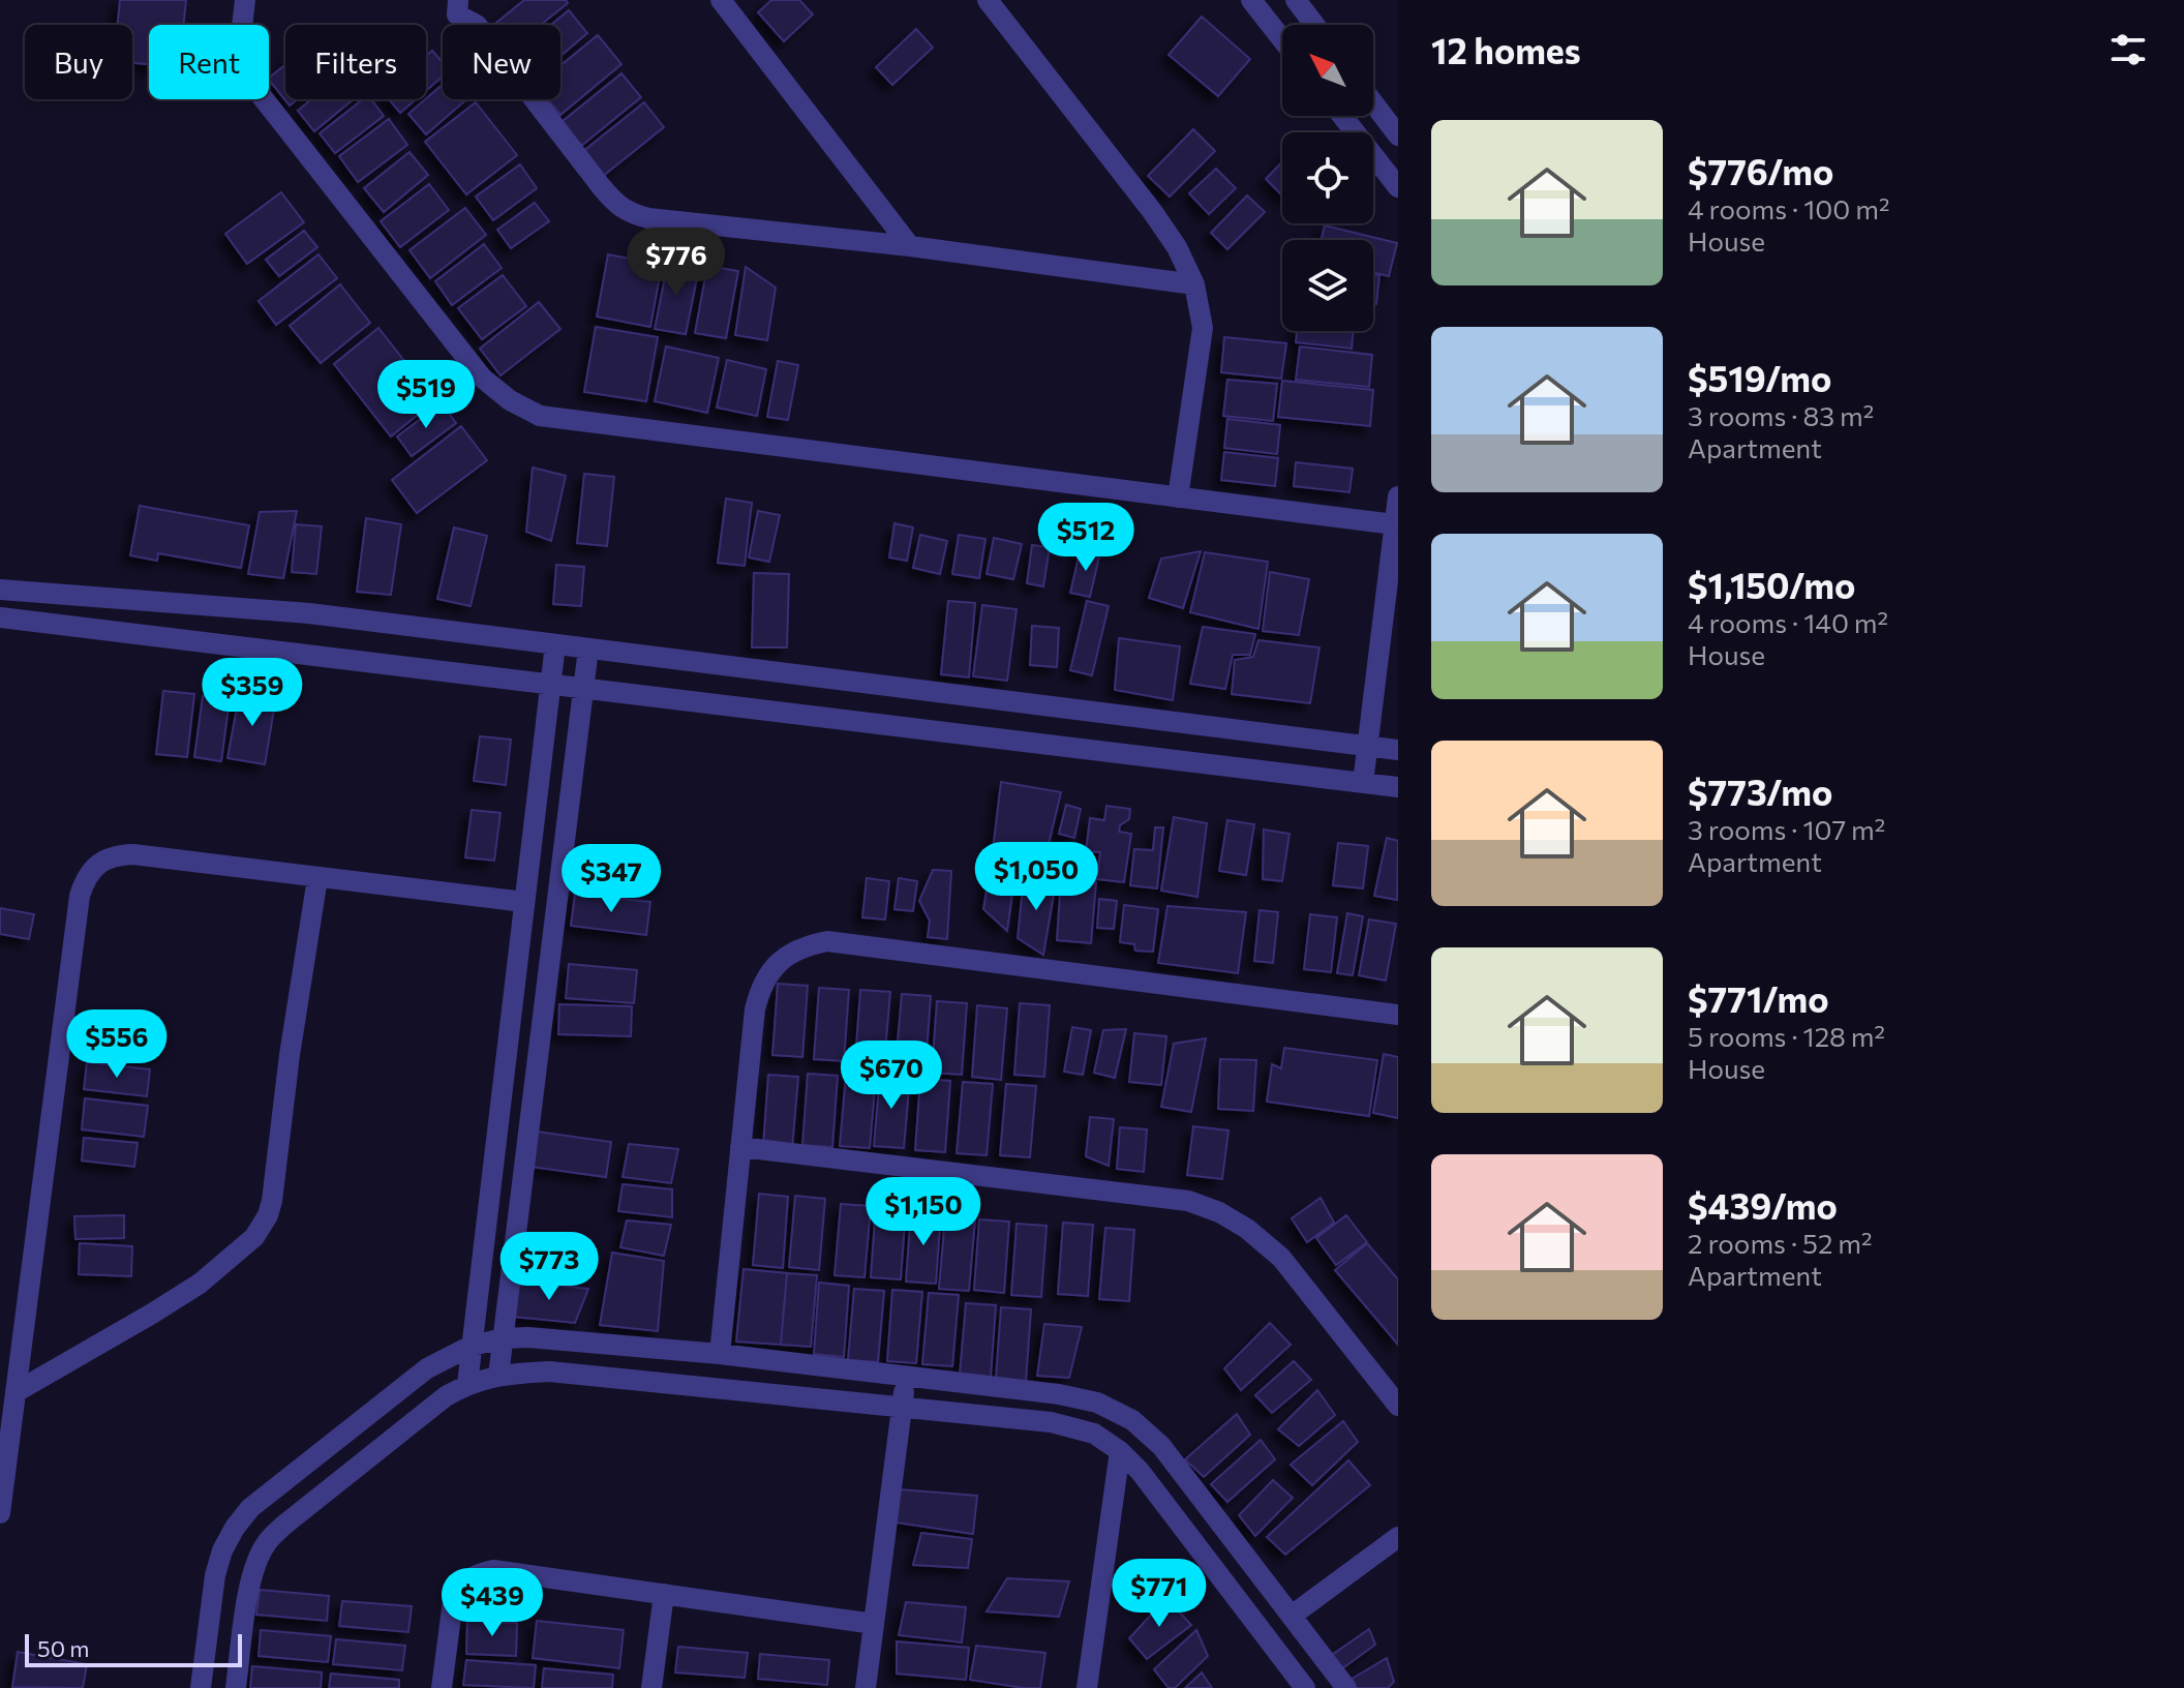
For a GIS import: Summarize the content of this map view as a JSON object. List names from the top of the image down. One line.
{"scale_bar":"50 m","north":"top left","page":{"heading":"12 homes","chip":["Buy","Rent","Filters","New"],"list":[{"name":"$776/mo","note":"4 rooms · 100 m² · House"},{"name":"$519/mo","note":"3 rooms · 83 m² · Apartment"},{"name":"$1,150/mo","note":"4 rooms · 140 m² · House"},{"name":"$773/mo","note":"3 rooms · 107 m² · Apartment"},{"name":"$771/mo","note":"5 rooms · 128 m² · House"},{"name":"$439/mo","note":"2 rooms · 52 m² · Apartment"}],"price":["$776","$519","$512","$359","$1,050","$347","$556","$670","$1,150","$773","$771","$439"],"scale":"50 m"}}
